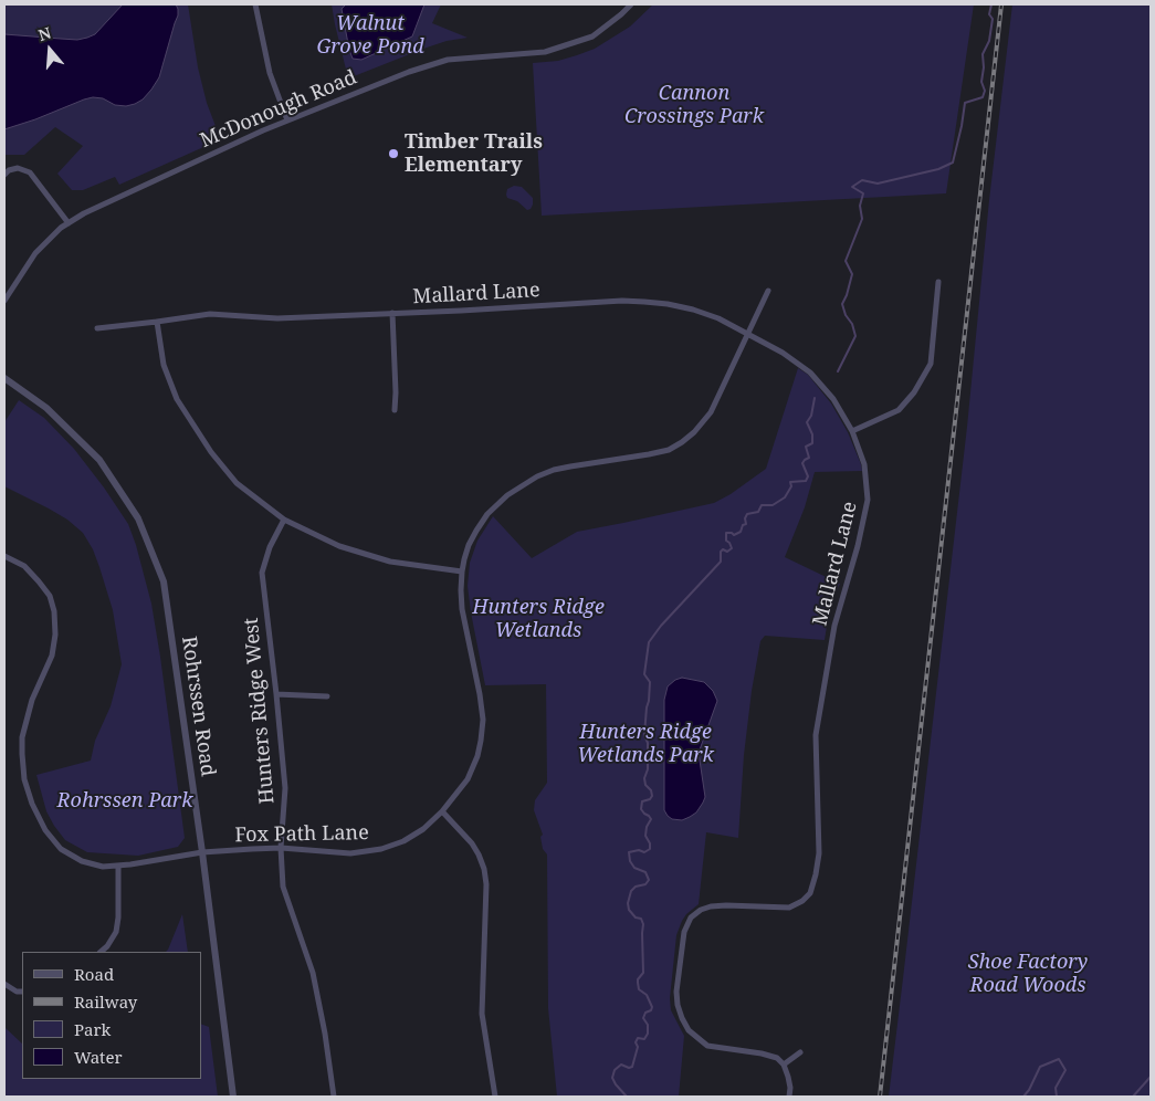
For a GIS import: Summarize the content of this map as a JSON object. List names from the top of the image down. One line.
{"streets":{"street":["McDonough Road","Mallard Lane","Rohrssen Road","Hunters Ridge West","Fox Path Lane"]},"crossings":[["Mallard Lane","Fox Path Lane"],["Rohrssen Road","Fox Path Lane"],["Hunters Ridge West","Fox Path Lane"]],"parks":["Walnut Grove Pond","Cannon Crossings Park","Hunters Ridge Wetlands","Hunters Ridge Wetlands Park","Rohrssen Park","Shoe Factory Road Woods"],"places":["Timber Trails Elementary"],"legend":["Road","Railway","Park","Water"],"north":"top"}
